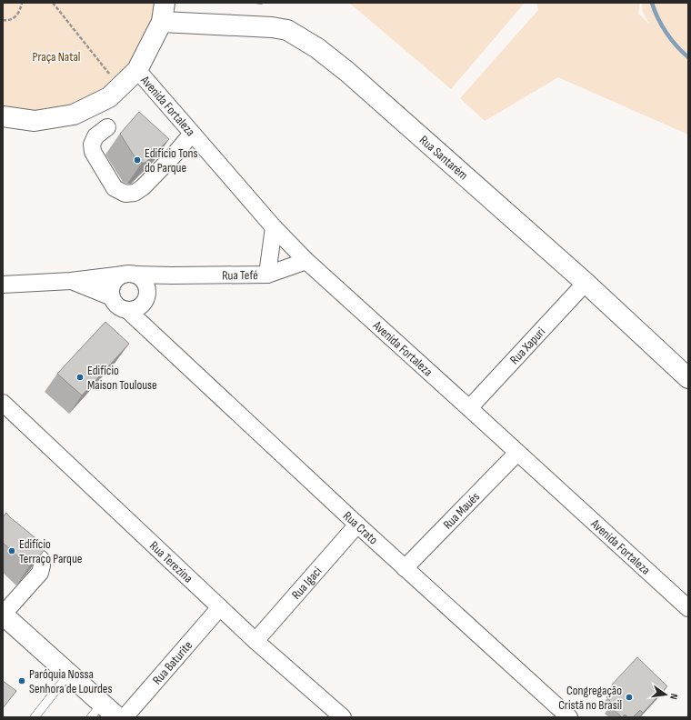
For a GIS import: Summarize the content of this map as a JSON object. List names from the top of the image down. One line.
{"streets":{"street":["Avenida Fortaleza","Rua Santarém","Rua Tefé","Rua Xapuri","Rua Maués","Rua Crato","Rua Terezina","Rua Igaci","Rua Baturite"]},"crossings":[["Avenida Fortaleza","Rua Tefé"],["Avenida Fortaleza","Rua Xapuri"],["Avenida Fortaleza","Rua Maués"],["Rua Santarém","Rua Xapuri"],["Rua Tefé","Rua Crato"],["Rua Maués","Rua Crato"],["Rua Crato","Rua Igaci"],["Rua Terezina","Rua Igaci"],["Rua Terezina","Rua Baturite"]],"parks":["Praça Natal"],"places":["Edifício Tons do Parque","Edifício Maison Toulouse","Edifício Terraço Parque","Paróquia Nossa Senhora de Lourdes","Congregação Cristã no Brasil"],"north":"right"}
